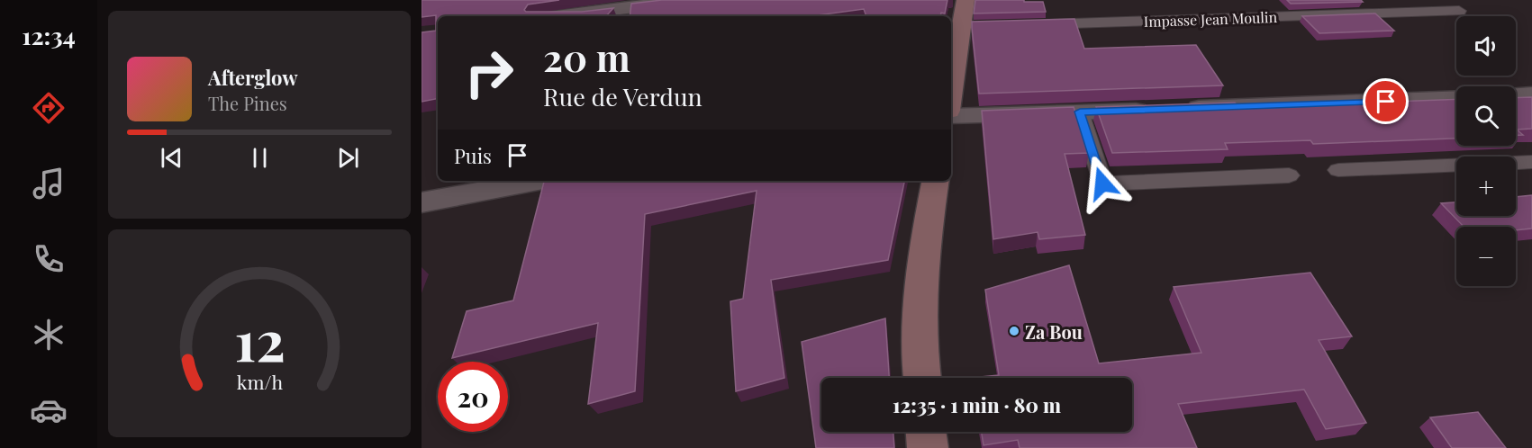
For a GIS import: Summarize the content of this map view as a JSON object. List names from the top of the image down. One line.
{"streets":{"lane":["Impasse Jean Moulin"]},"places":["Za Bou"],"page":{"tabs":"12:34","map_buttons":["+","−"],"turn":["20 m","Rue de Verdun"],"song":["Afterglow","The Pines"],"then":"Puis","limit":"20","trip":"12:35 · 1 min · 80 m","gauge":["12","km/h"]}}
